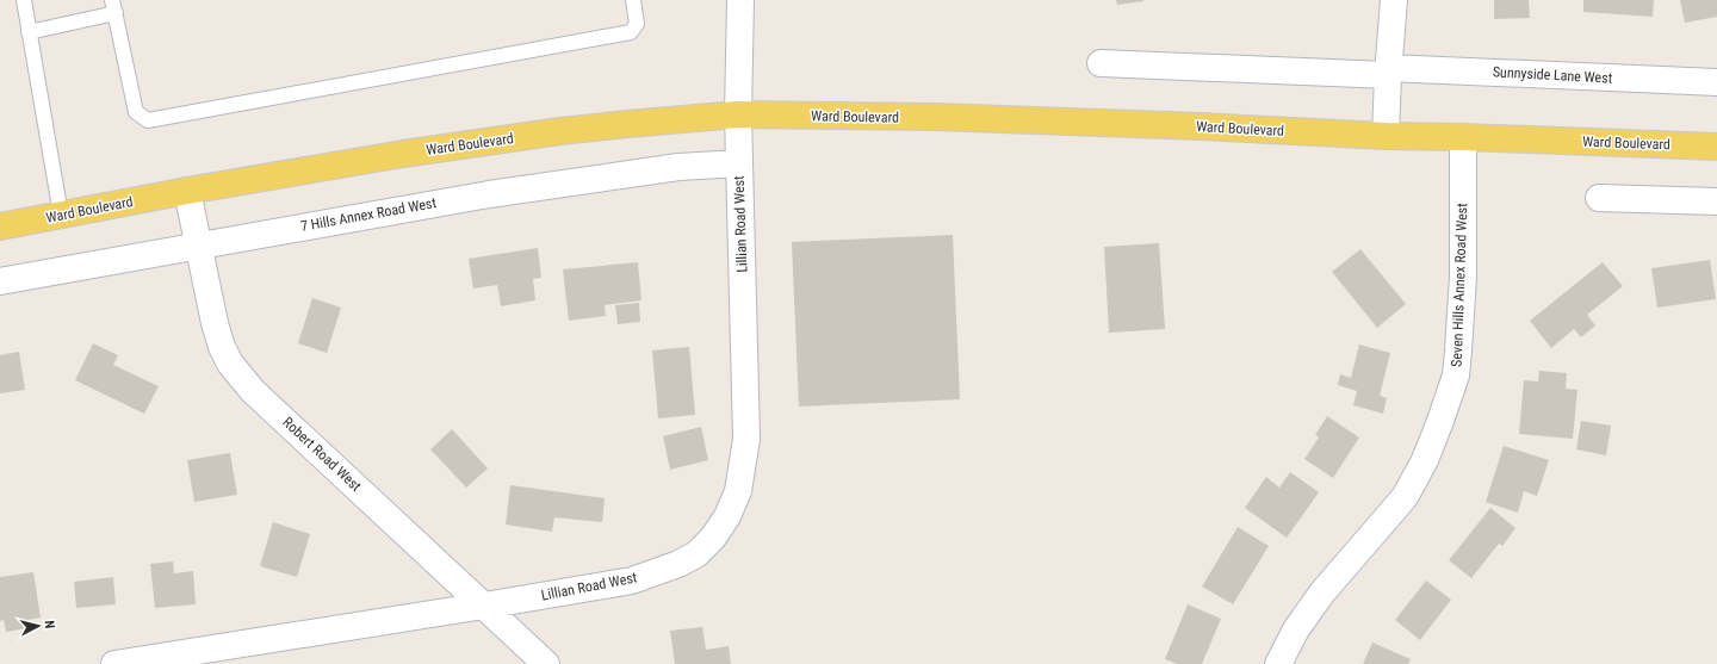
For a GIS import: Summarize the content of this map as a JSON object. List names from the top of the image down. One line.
{"streets":{"main road":["Ward Boulevard"],"street":["Sunnyside Lane West","7 Hills Annex Road West","Lillian Road West","Seven Hills Annex Road West","Robert Road West"]},"crossings":[["Ward Boulevard","Lillian Road West"],["Ward Boulevard","Seven Hills Annex Road West"],["Ward Boulevard","Robert Road West"],["7 Hills Annex Road West","Lillian Road West"],["7 Hills Annex Road West","Robert Road West"],["Lillian Road West","Robert Road West"]],"north":"right"}
